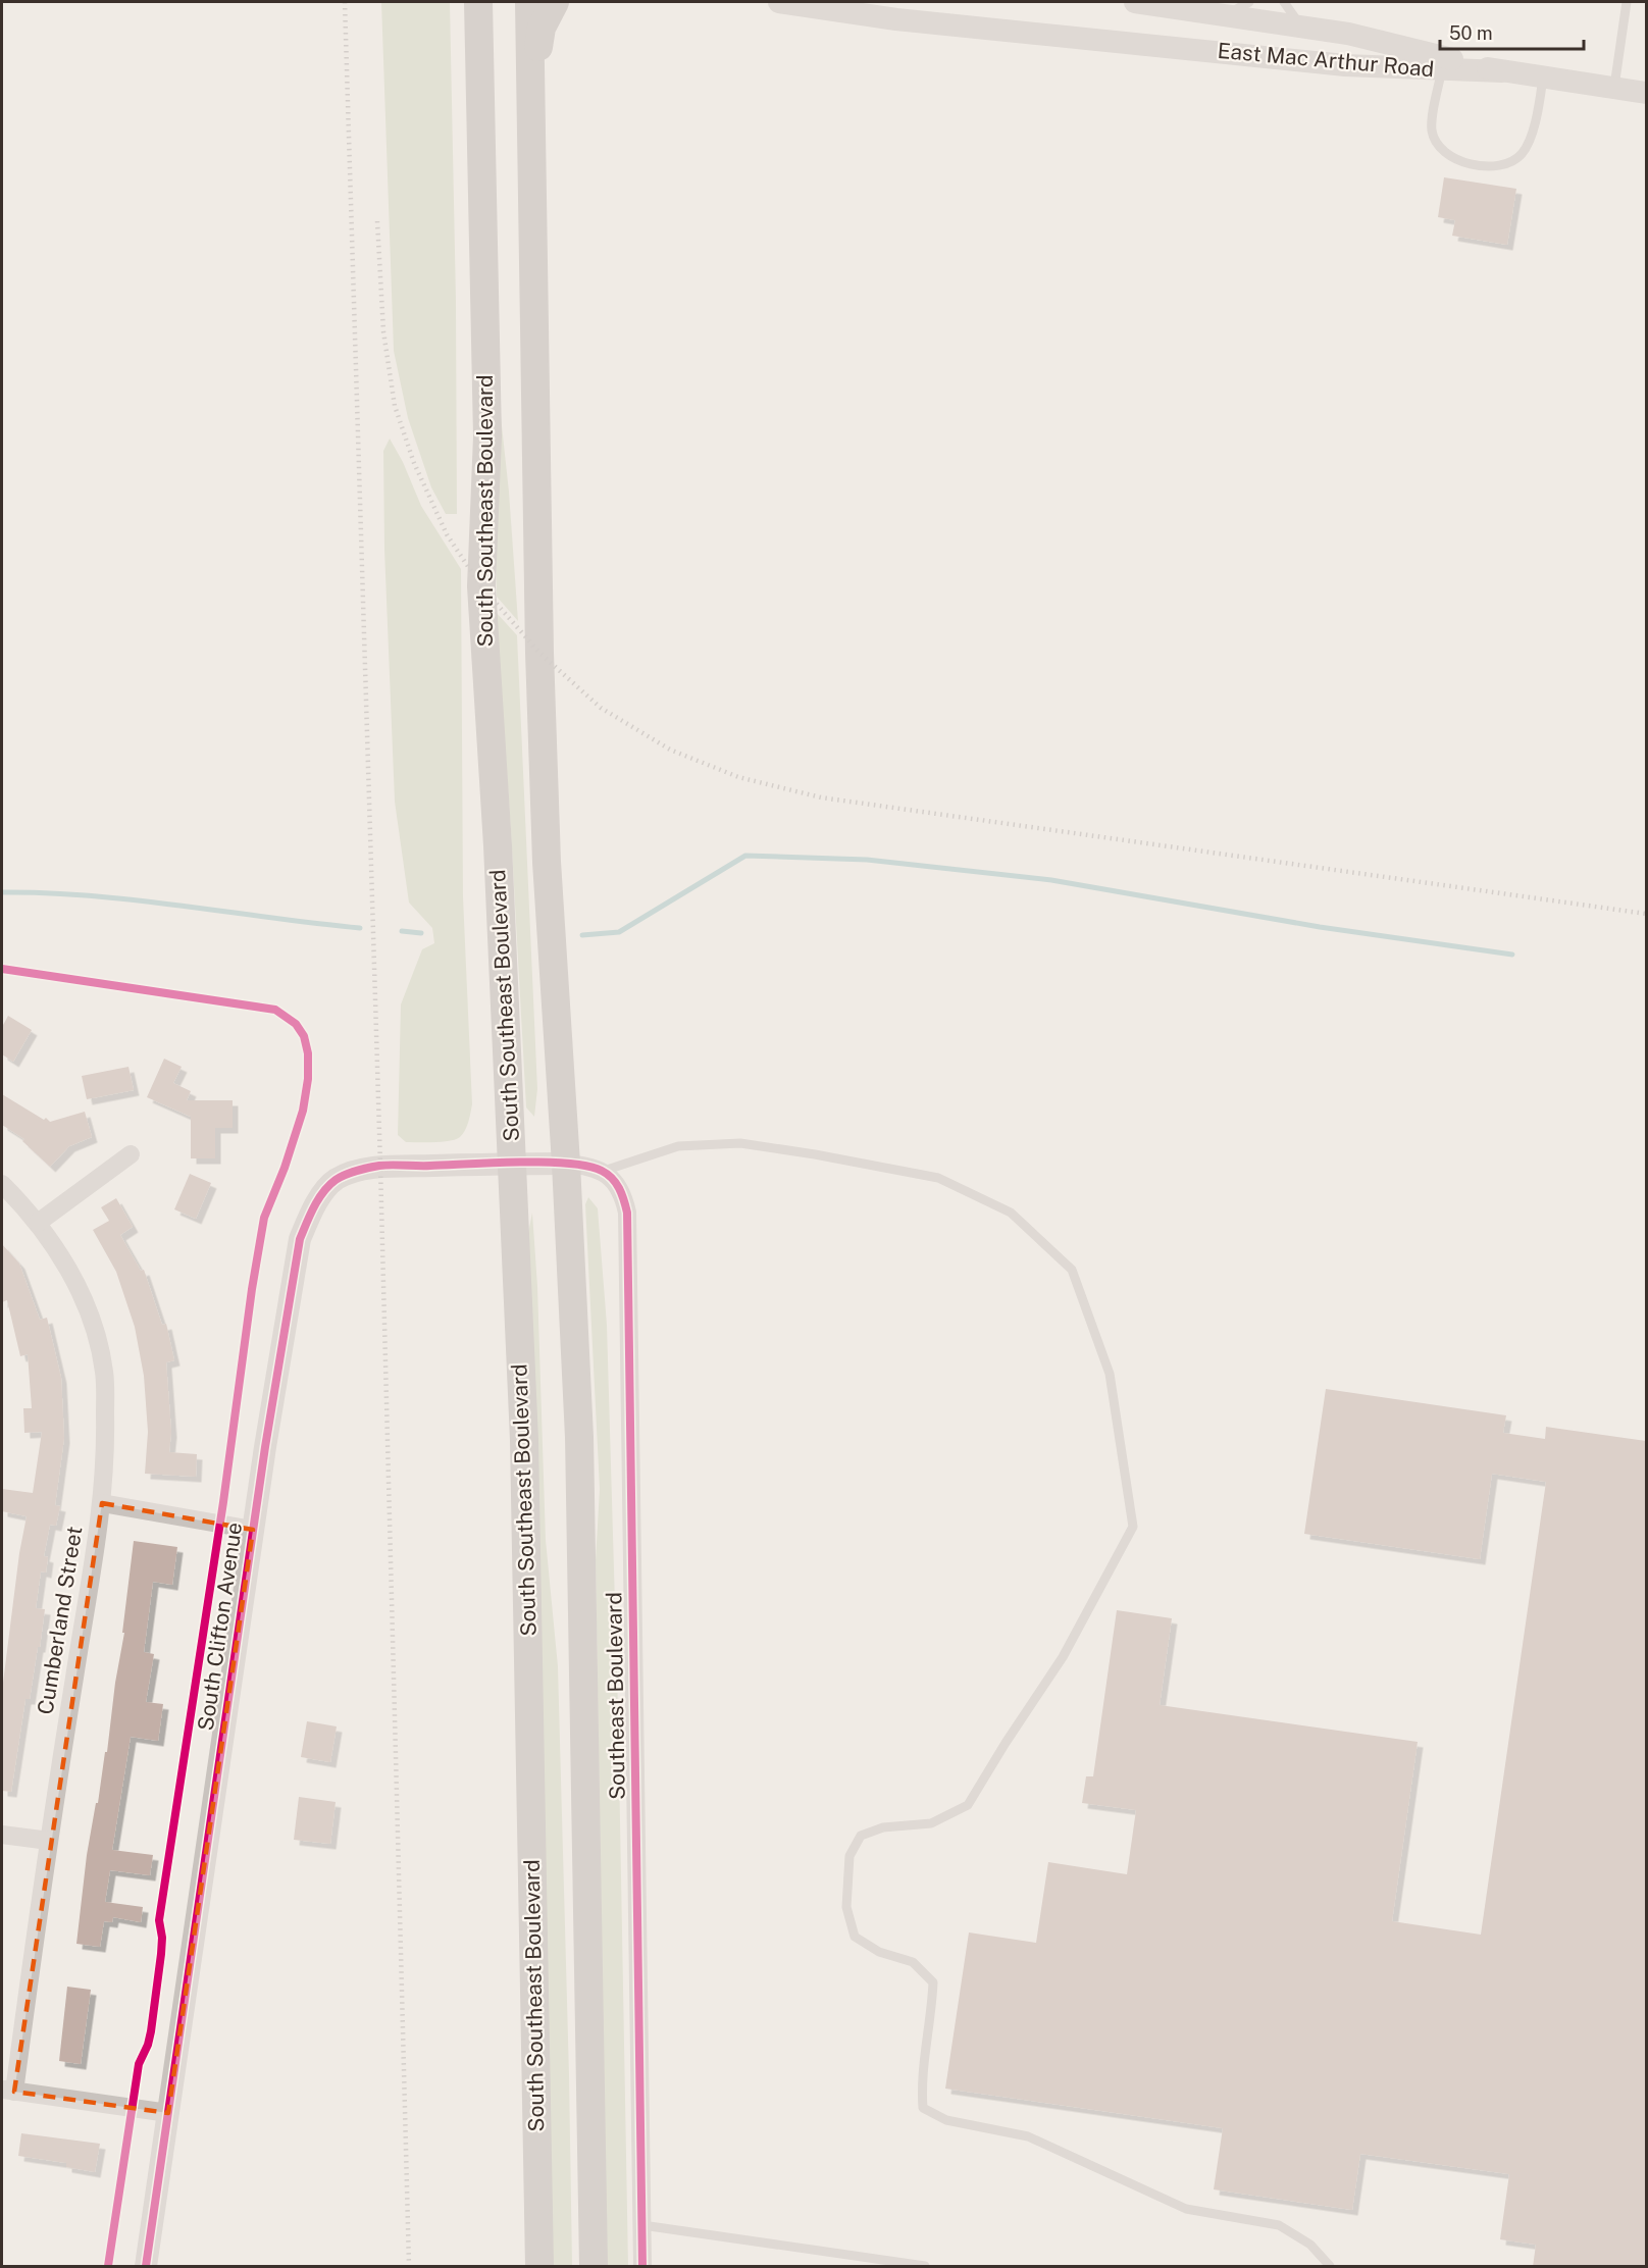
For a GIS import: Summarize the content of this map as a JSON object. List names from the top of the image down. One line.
{"streets":{"main road":["South Southeast Boulevard"],"street":["East Mac Arthur Road","Cumberland Street","South Clifton Avenue","Southeast Boulevard"]},"crossings":[["South Southeast Boulevard","South Clifton Avenue"]],"scale_bar":"50 m"}
